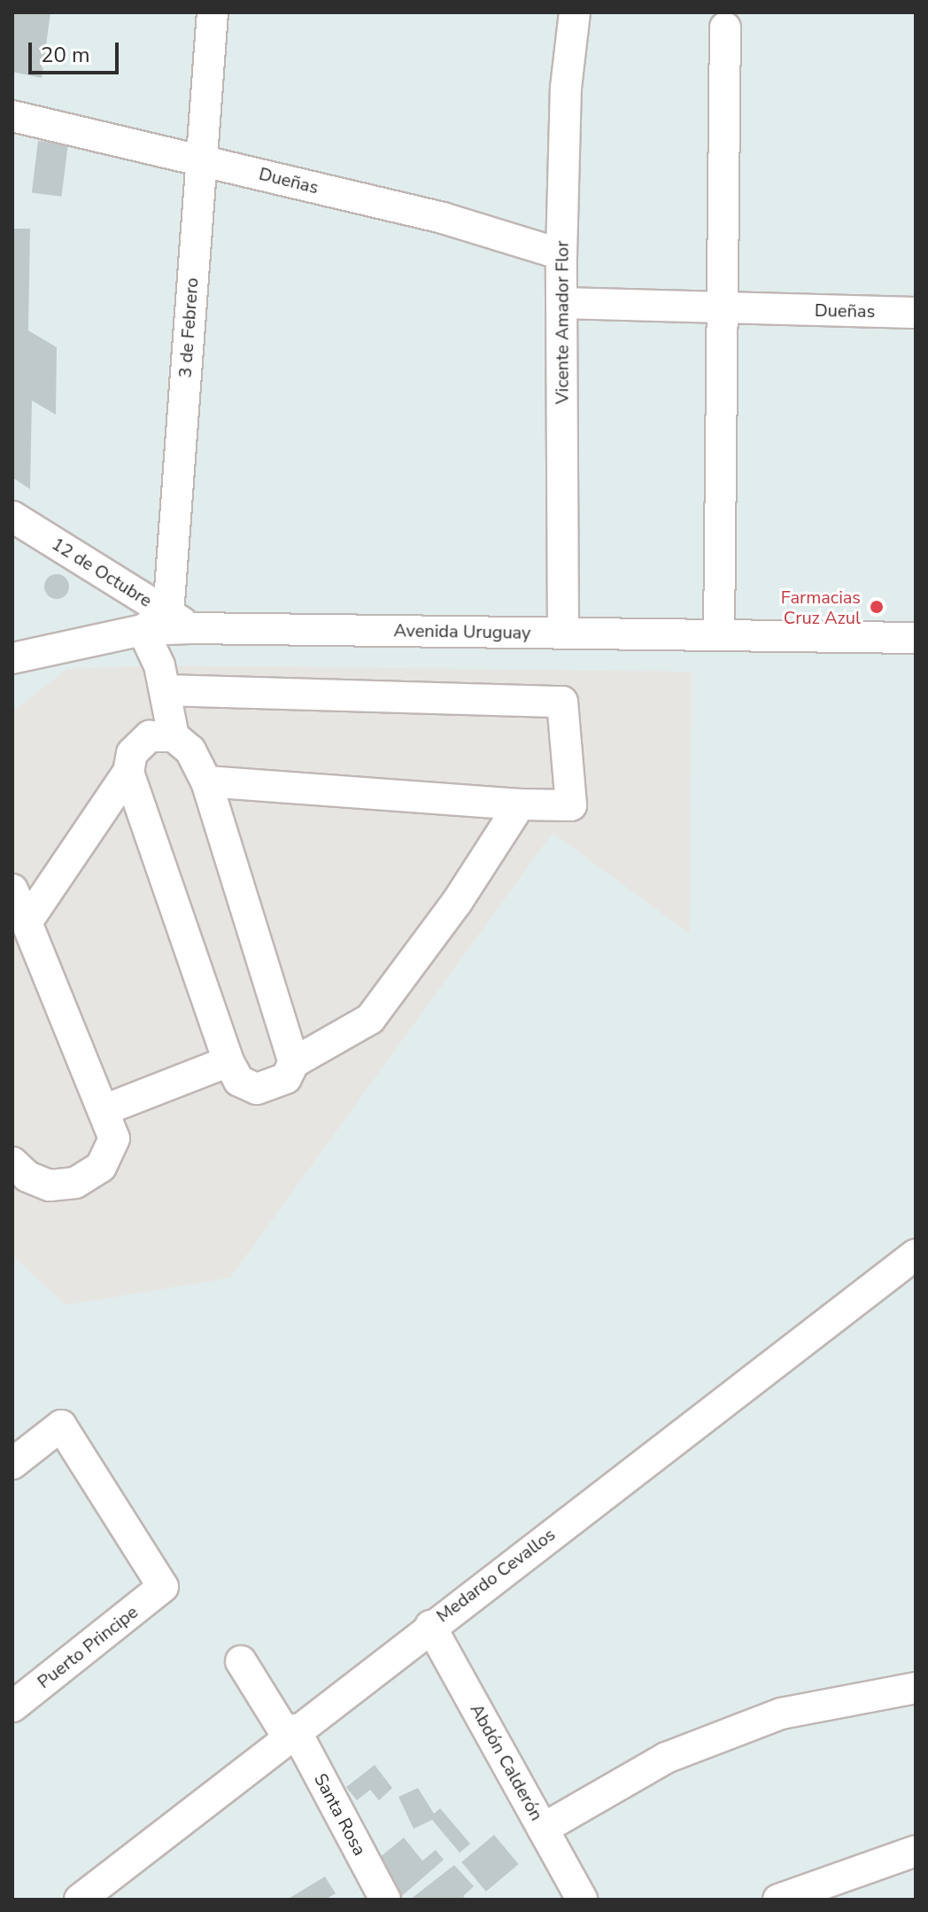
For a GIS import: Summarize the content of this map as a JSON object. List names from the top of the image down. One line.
{"streets":{"street":["Dueñas","Vicente Amador Flor","3 de Febrero","12 de Octubre","Avenida Uruguay","Medardo Cevallos","Puerto Principe","Abdón Calderón","Santa Rosa"]},"crossings":[["Dueñas","Vicente Amador Flor"],["Dueñas","3 de Febrero"],["Vicente Amador Flor","Avenida Uruguay"],["3 de Febrero","12 de Octubre"],["3 de Febrero","Avenida Uruguay"],["12 de Octubre","Avenida Uruguay"],["Medardo Cevallos","Abdón Calderón"],["Medardo Cevallos","Santa Rosa"]],"places":["Farmacias Cruz Azul"],"scale_bar":"20 m"}
